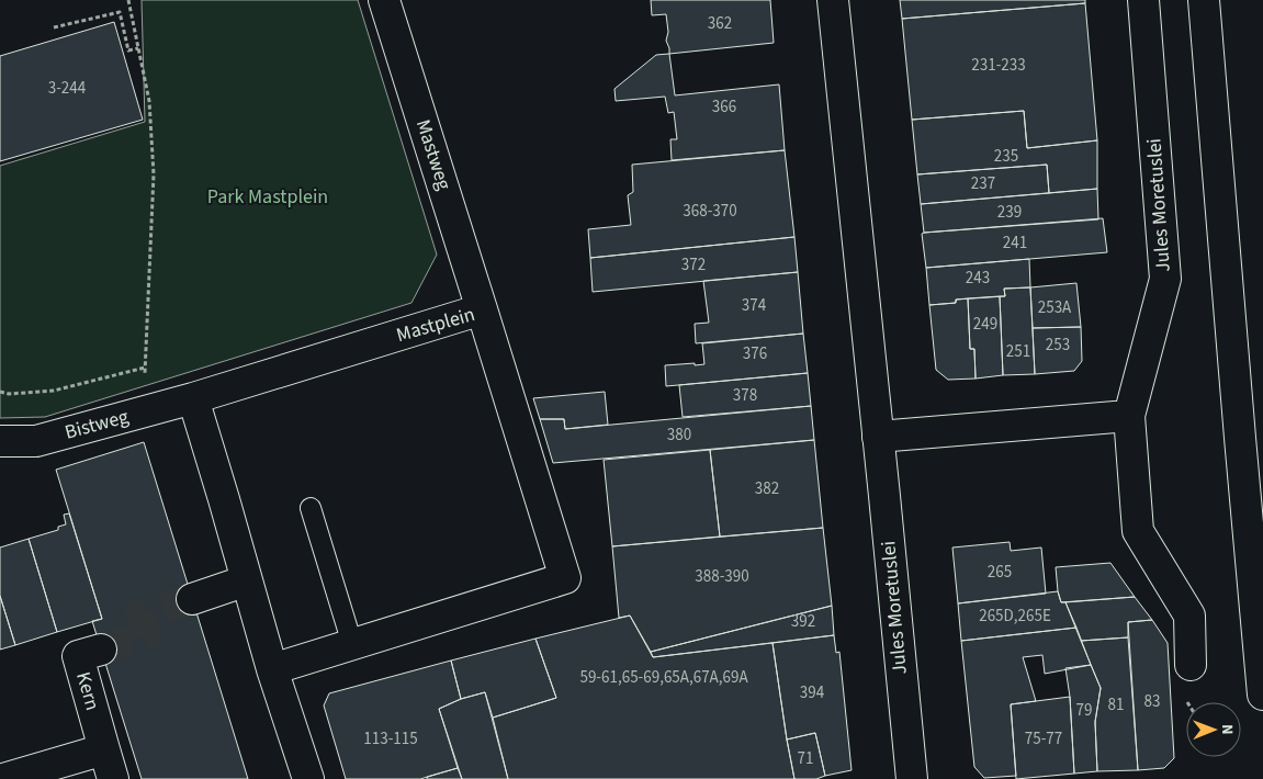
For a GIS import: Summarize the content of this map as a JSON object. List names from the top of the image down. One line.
{"streets":{"main road":["Mastweg","Jules Moretuslei","Mastplein","Bistweg","Kern"]},"crossings":[["Mastweg","Mastplein"],["Mastplein","Bistweg"]],"parks":["Park Mastplein"],"house_numbers":["362","231-233","3-244","366","235","237","368-370","239","241","372","243","374","253A","249","253","251","376","378","380","382","265","388-390","265D,265E","392","59-61,65-69,65A,67A,69A","394","83","81","79","113-115","75-77","71"],"north":"right"}
